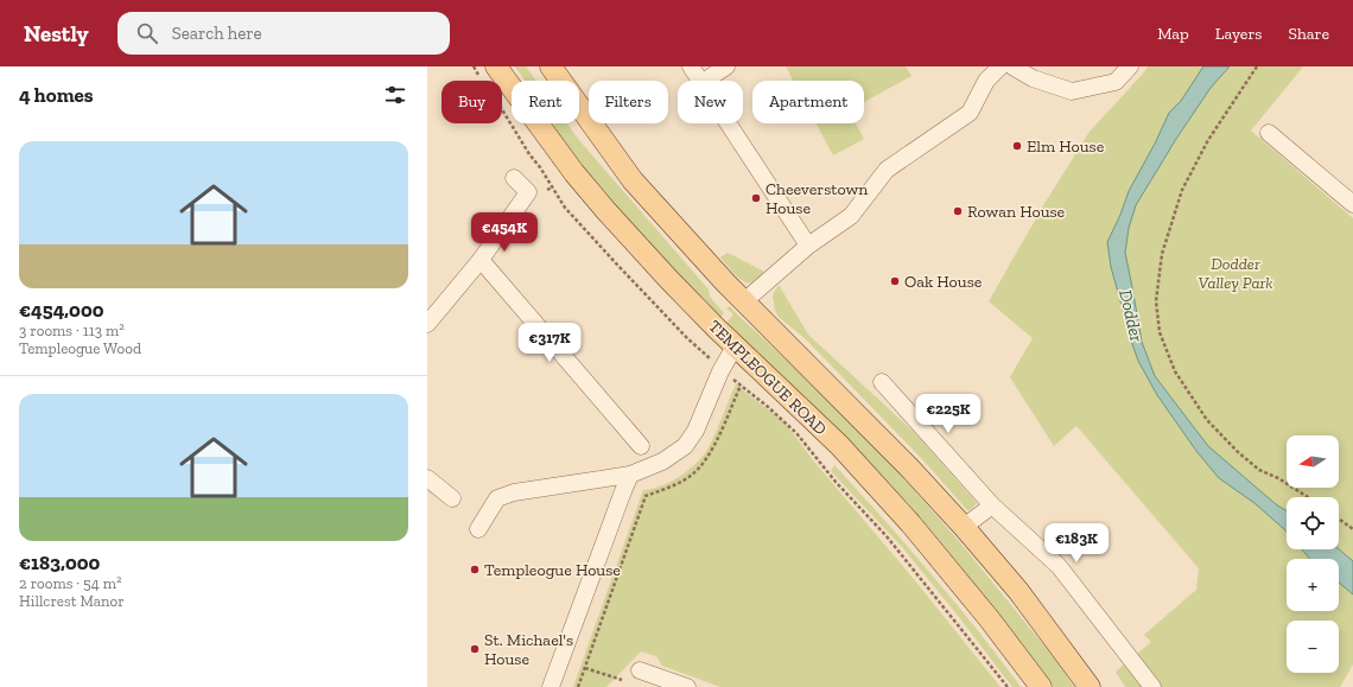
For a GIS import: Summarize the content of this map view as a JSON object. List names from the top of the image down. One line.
{"streets":{"main road":["TEMPLEOGUE ROAD"]},"water":["Dodder"],"parks":["Dodder Valley Park"],"places":["Elm House","Cheeverstown House","Rowan House","Oak House","Templeogue House","St. Michael's House"],"north":"left","page":{"header":"Nestly","search":"Search here","nav":["Map","Layers","Share"],"heading":"4 homes","chip":["Buy","Rent","Filters","New","Apartment"],"list":[{"name":"€454,000","note":"3 rooms · 113 m² · Templeogue Wood"},{"name":"€183,000","note":"2 rooms · 54 m² · Hillcrest Manor"}],"price":["€454K","€317K","€225K","€183K"],"map_buttons":["+","−"]}}
